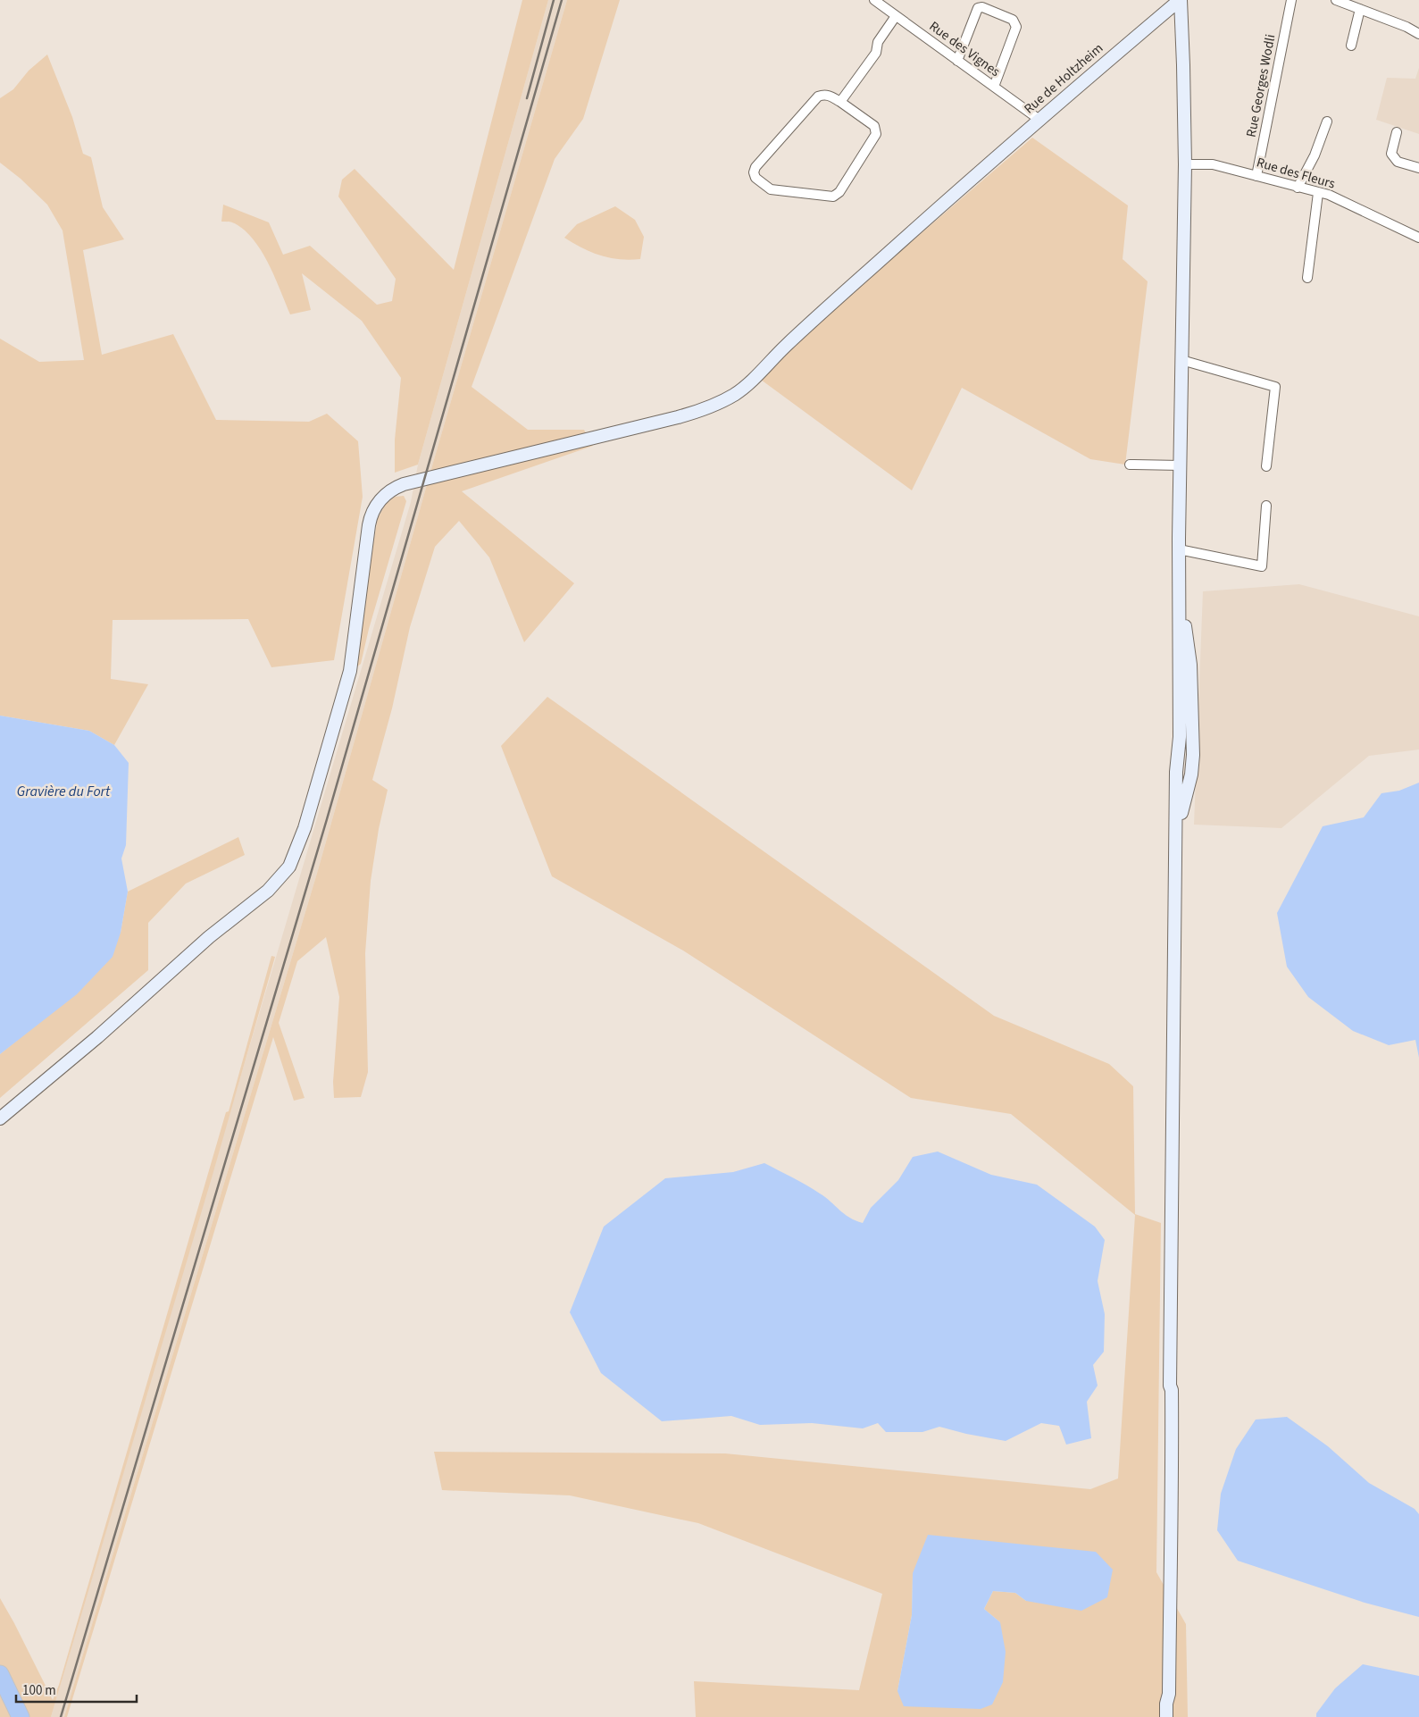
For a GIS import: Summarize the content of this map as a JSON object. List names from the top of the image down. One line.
{"streets":{"main road":["Rue de Holtzheim"],"street":["Rue des Vignes","Rue Georges Wodli","Rue des Fleurs"]},"crossings":[["Rue des Vignes","Rue de Holtzheim"],["Rue Georges Wodli","Rue des Fleurs"]],"water":["Gravière du Fort"],"scale_bar":"100 m"}
